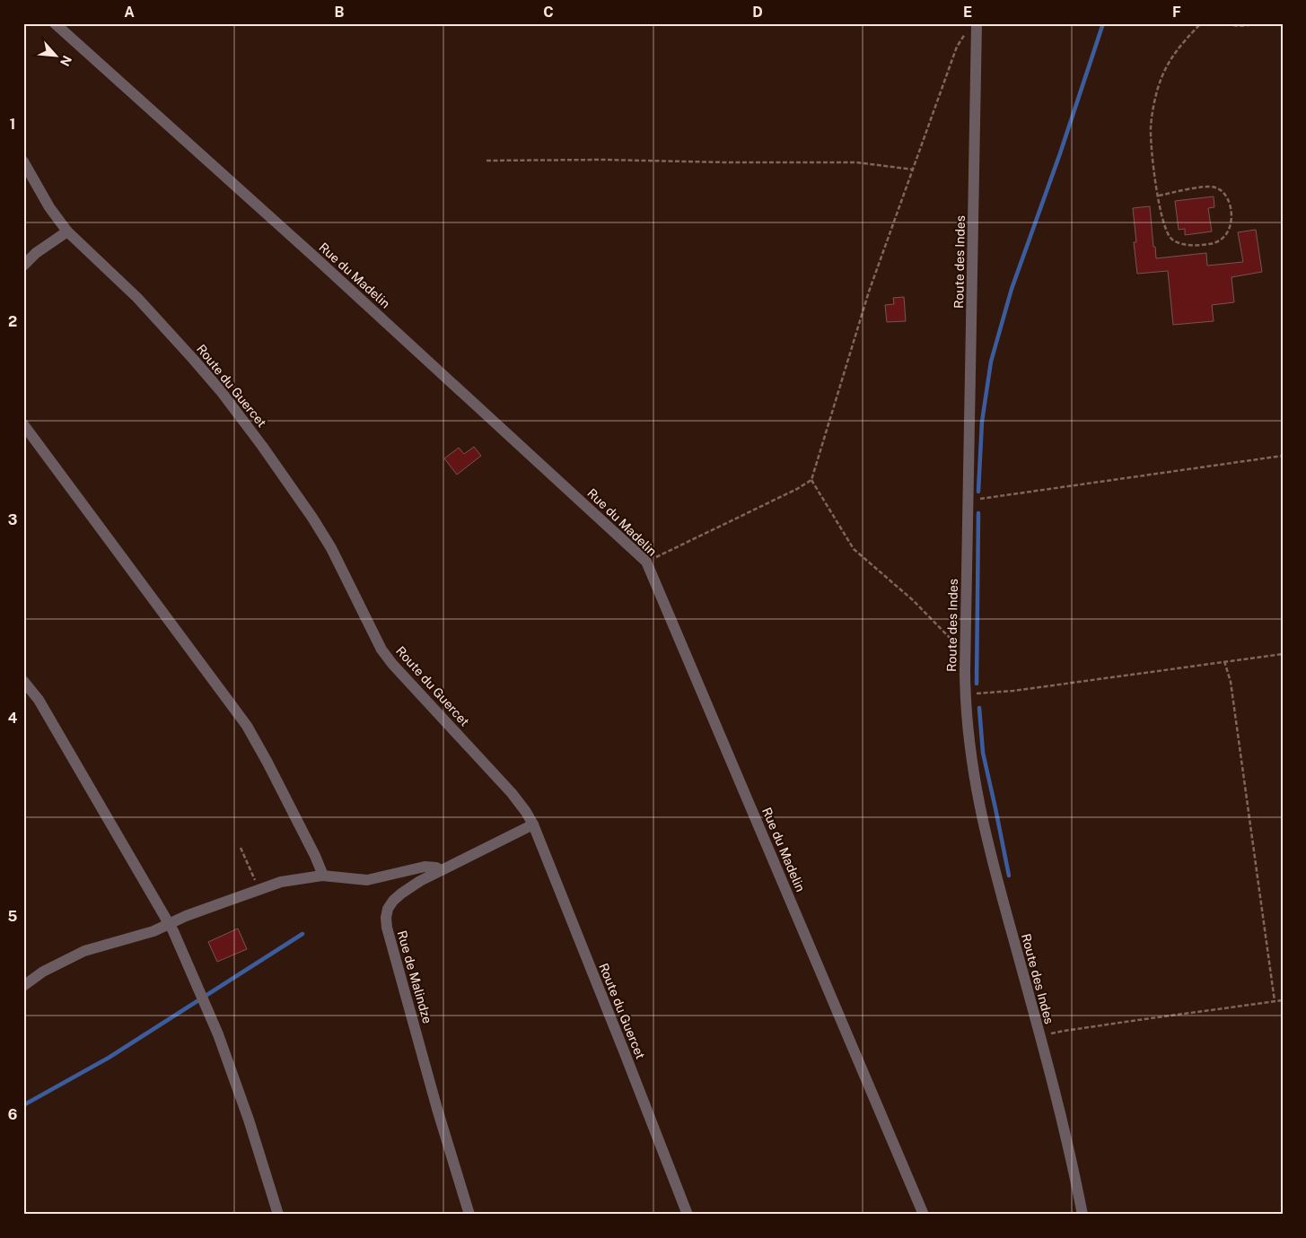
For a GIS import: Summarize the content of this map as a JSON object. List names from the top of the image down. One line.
{"streets":{"street":["Route des Indes","Rue du Madelin","Route du Guercet","Rue de Malindze"]},"crossings":[["Route du Guercet","Rue de Malindze"]],"north":"bottom right","grid":{"columns":["A","B","C","D","E","F"],"rows":["1","2","3","4","5","6"]}}
